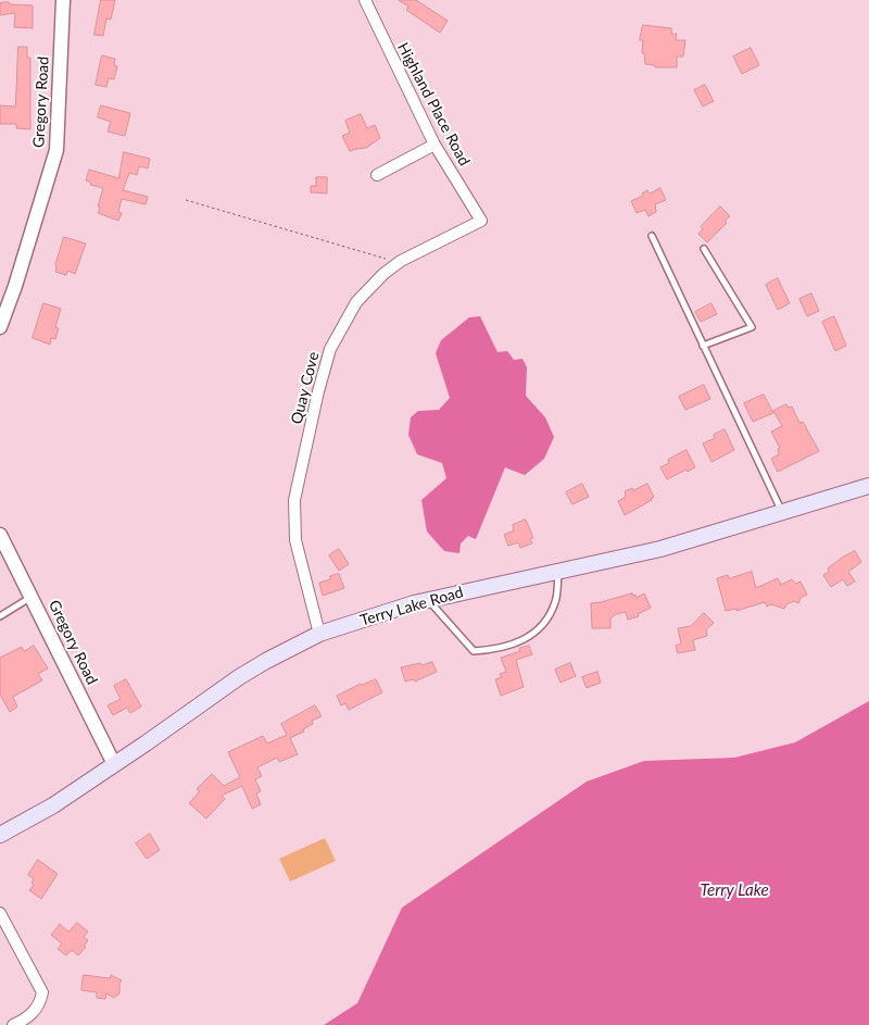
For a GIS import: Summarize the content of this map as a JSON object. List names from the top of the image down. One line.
{"streets":{"main road":["Terry Lake Road"],"street":["Gregory Road","Highland Place Road","Quay Cove"]},"crossings":[["Gregory Road","Terry Lake Road"],["Highland Place Road","Quay Cove"],["Quay Cove","Terry Lake Road"]],"water":["Terry Lake"]}
